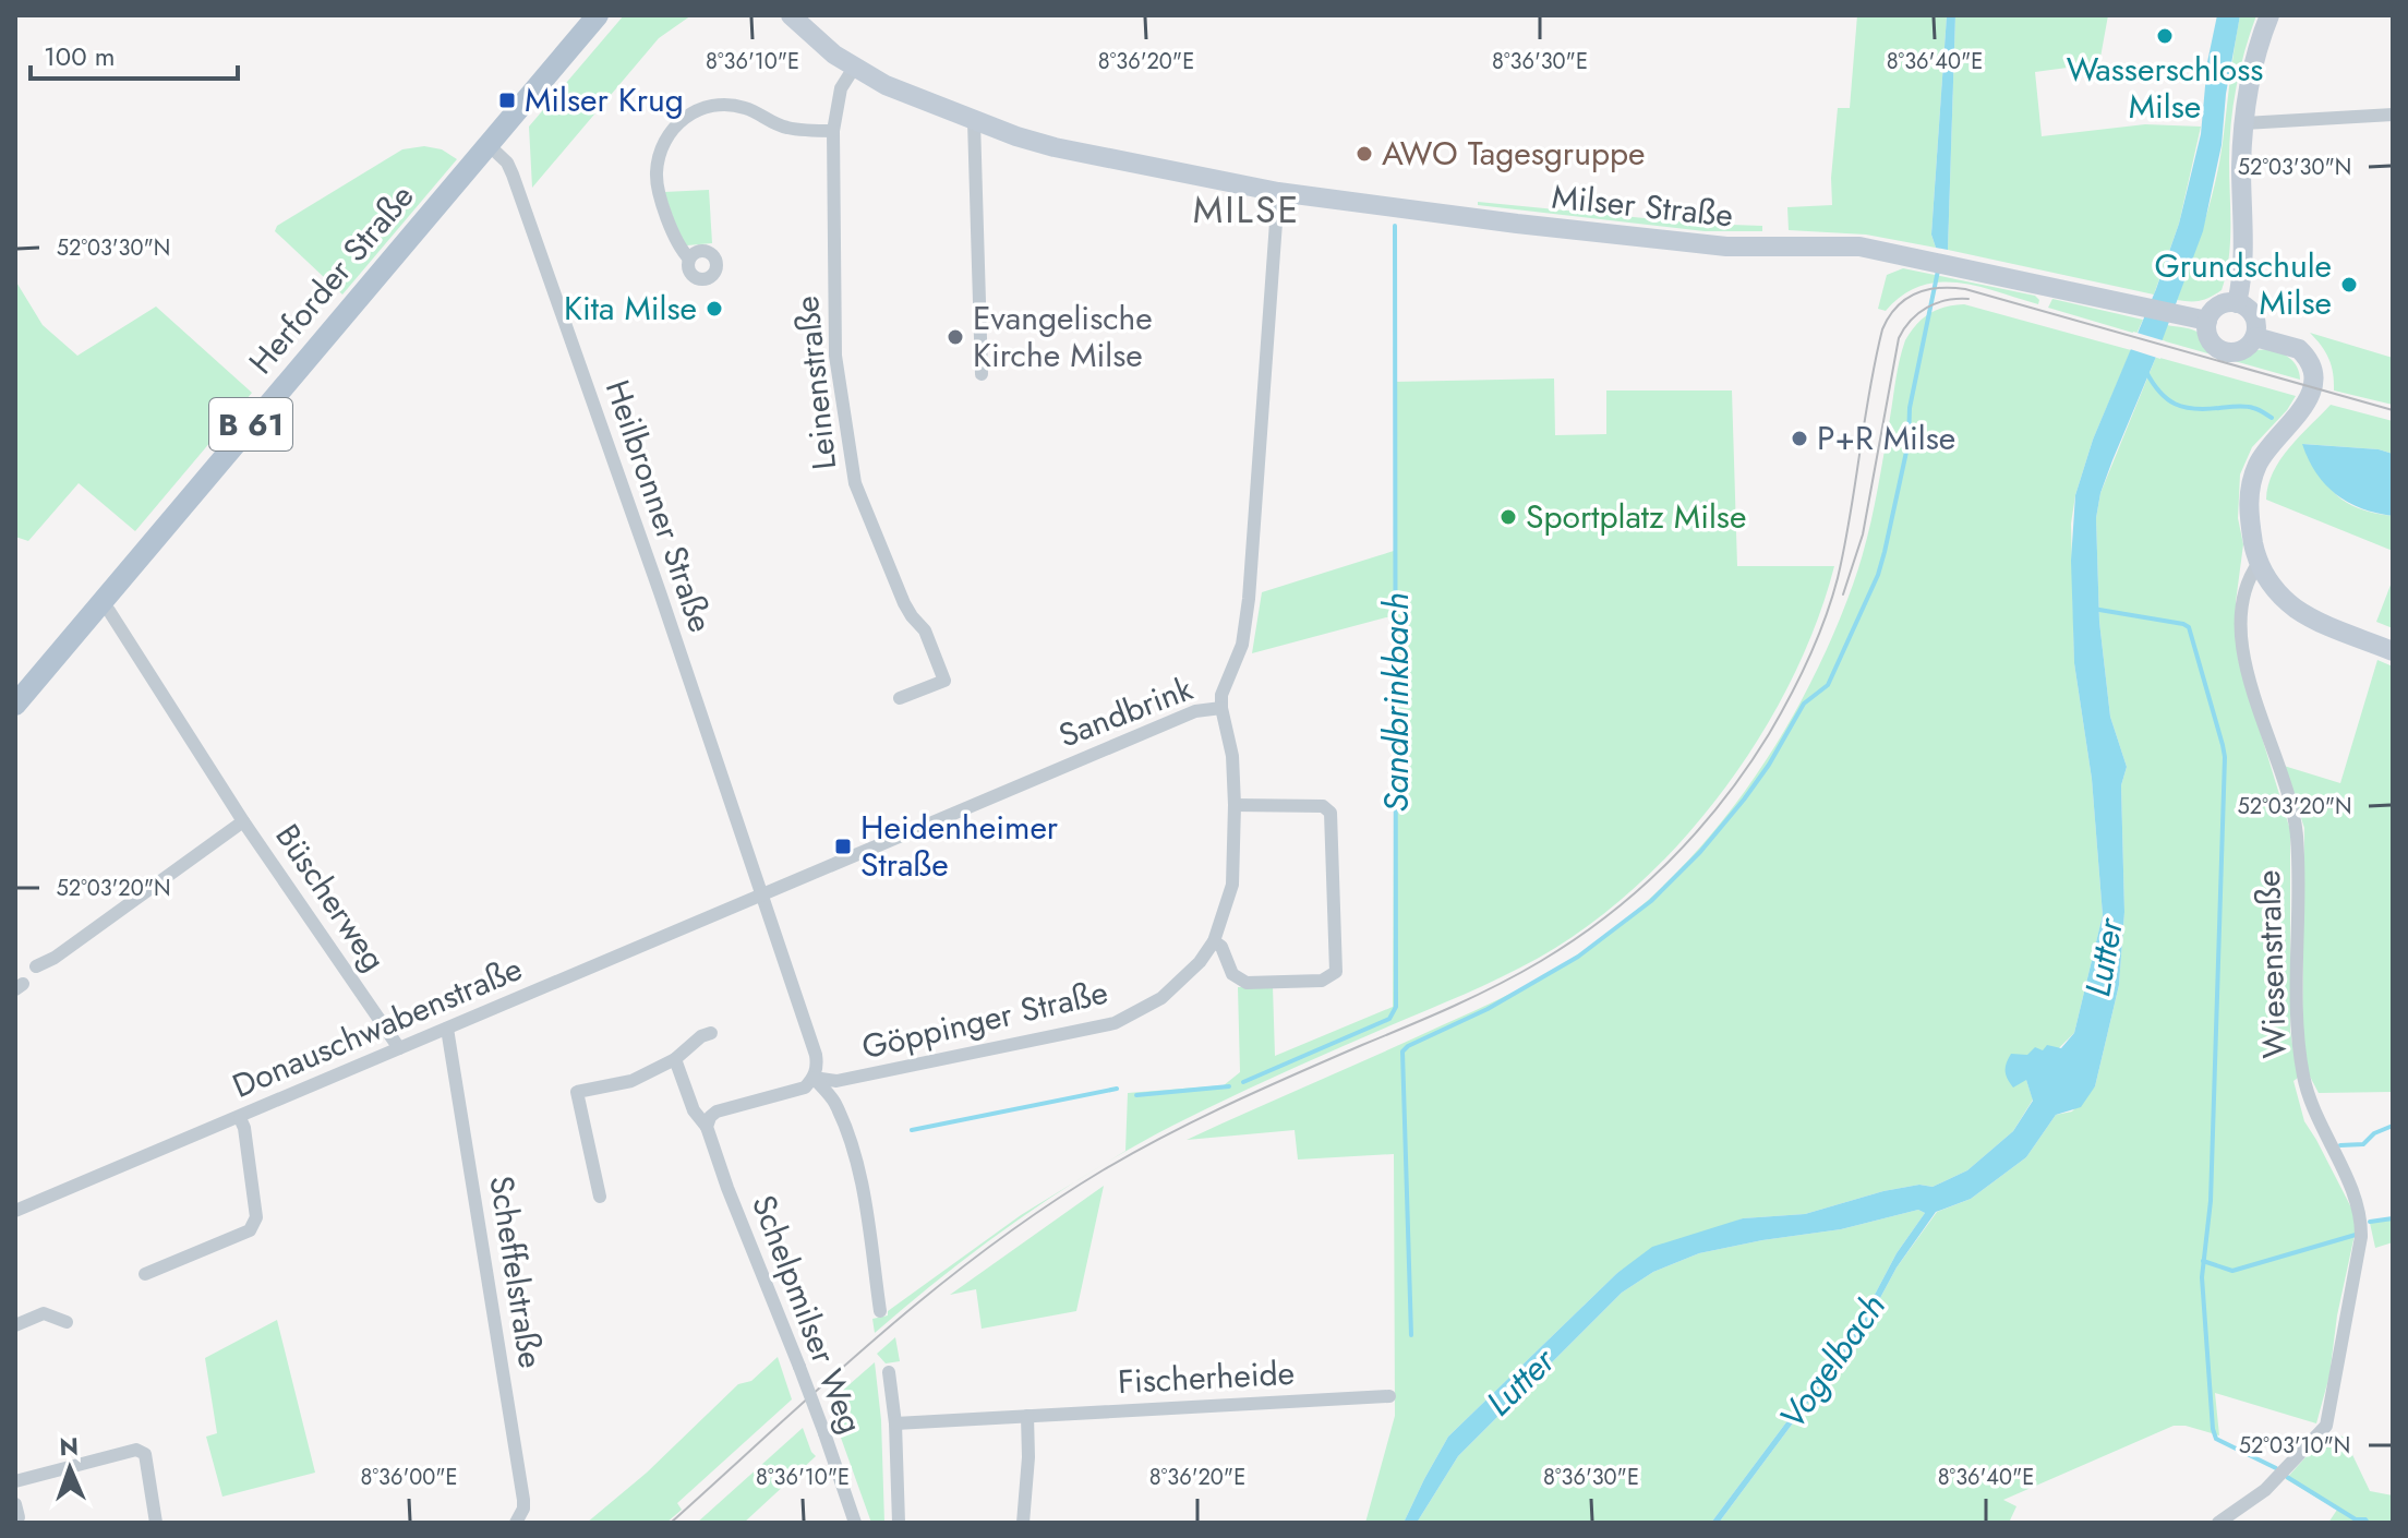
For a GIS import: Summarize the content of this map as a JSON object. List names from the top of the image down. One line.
{"streets":{"main road":["Milser Straße","Herforder Straße","B 61"],"street":["Leinenstraße","Heilbronner Straße","Sandbrink","Büscherweg","Wiesenstraße","Göppinger Straße","Donauschwabenstraße","Scheffelstraße","Schelpmilser Weg","Fischerheide"]},"crossings":[["Milser Straße","Leinenstraße"],["Milser Straße","Sandbrink"],["Herforder Straße","Heilbronner Straße"],["Herforder Straße","Büscherweg"],["Heilbronner Straße","Sandbrink"],["Heilbronner Straße","Donauschwabenstraße"],["Sandbrink","Göppinger Straße"],["Sandbrink","Donauschwabenstraße"],["Büscherweg","Donauschwabenstraße"],["Donauschwabenstraße","Scheffelstraße"],["Schelpmilser Weg","Fischerheide"]],"districts":["MILSE"],"water":["Sandbrinkbach","Lutter","Vogelbach"],"places":{"other":["Wasserschloss Milse","AWO Tagesgruppe","Grundschule Milse","Kita Milse","Evangelische Kirche Milse","P+R Milse","Sportplatz Milse"],"transit":["Milser Krug","Heidenheimer Straße"]},"scale_bar":"100 m","north":"top","coordinates":["8°36'10\"E","8°36'20\"E","8°36'30\"E","8°36'40\"E","52°03'30\"N","52°03'20\"N","52°03'10\"N","8°36'00\"E"]}
